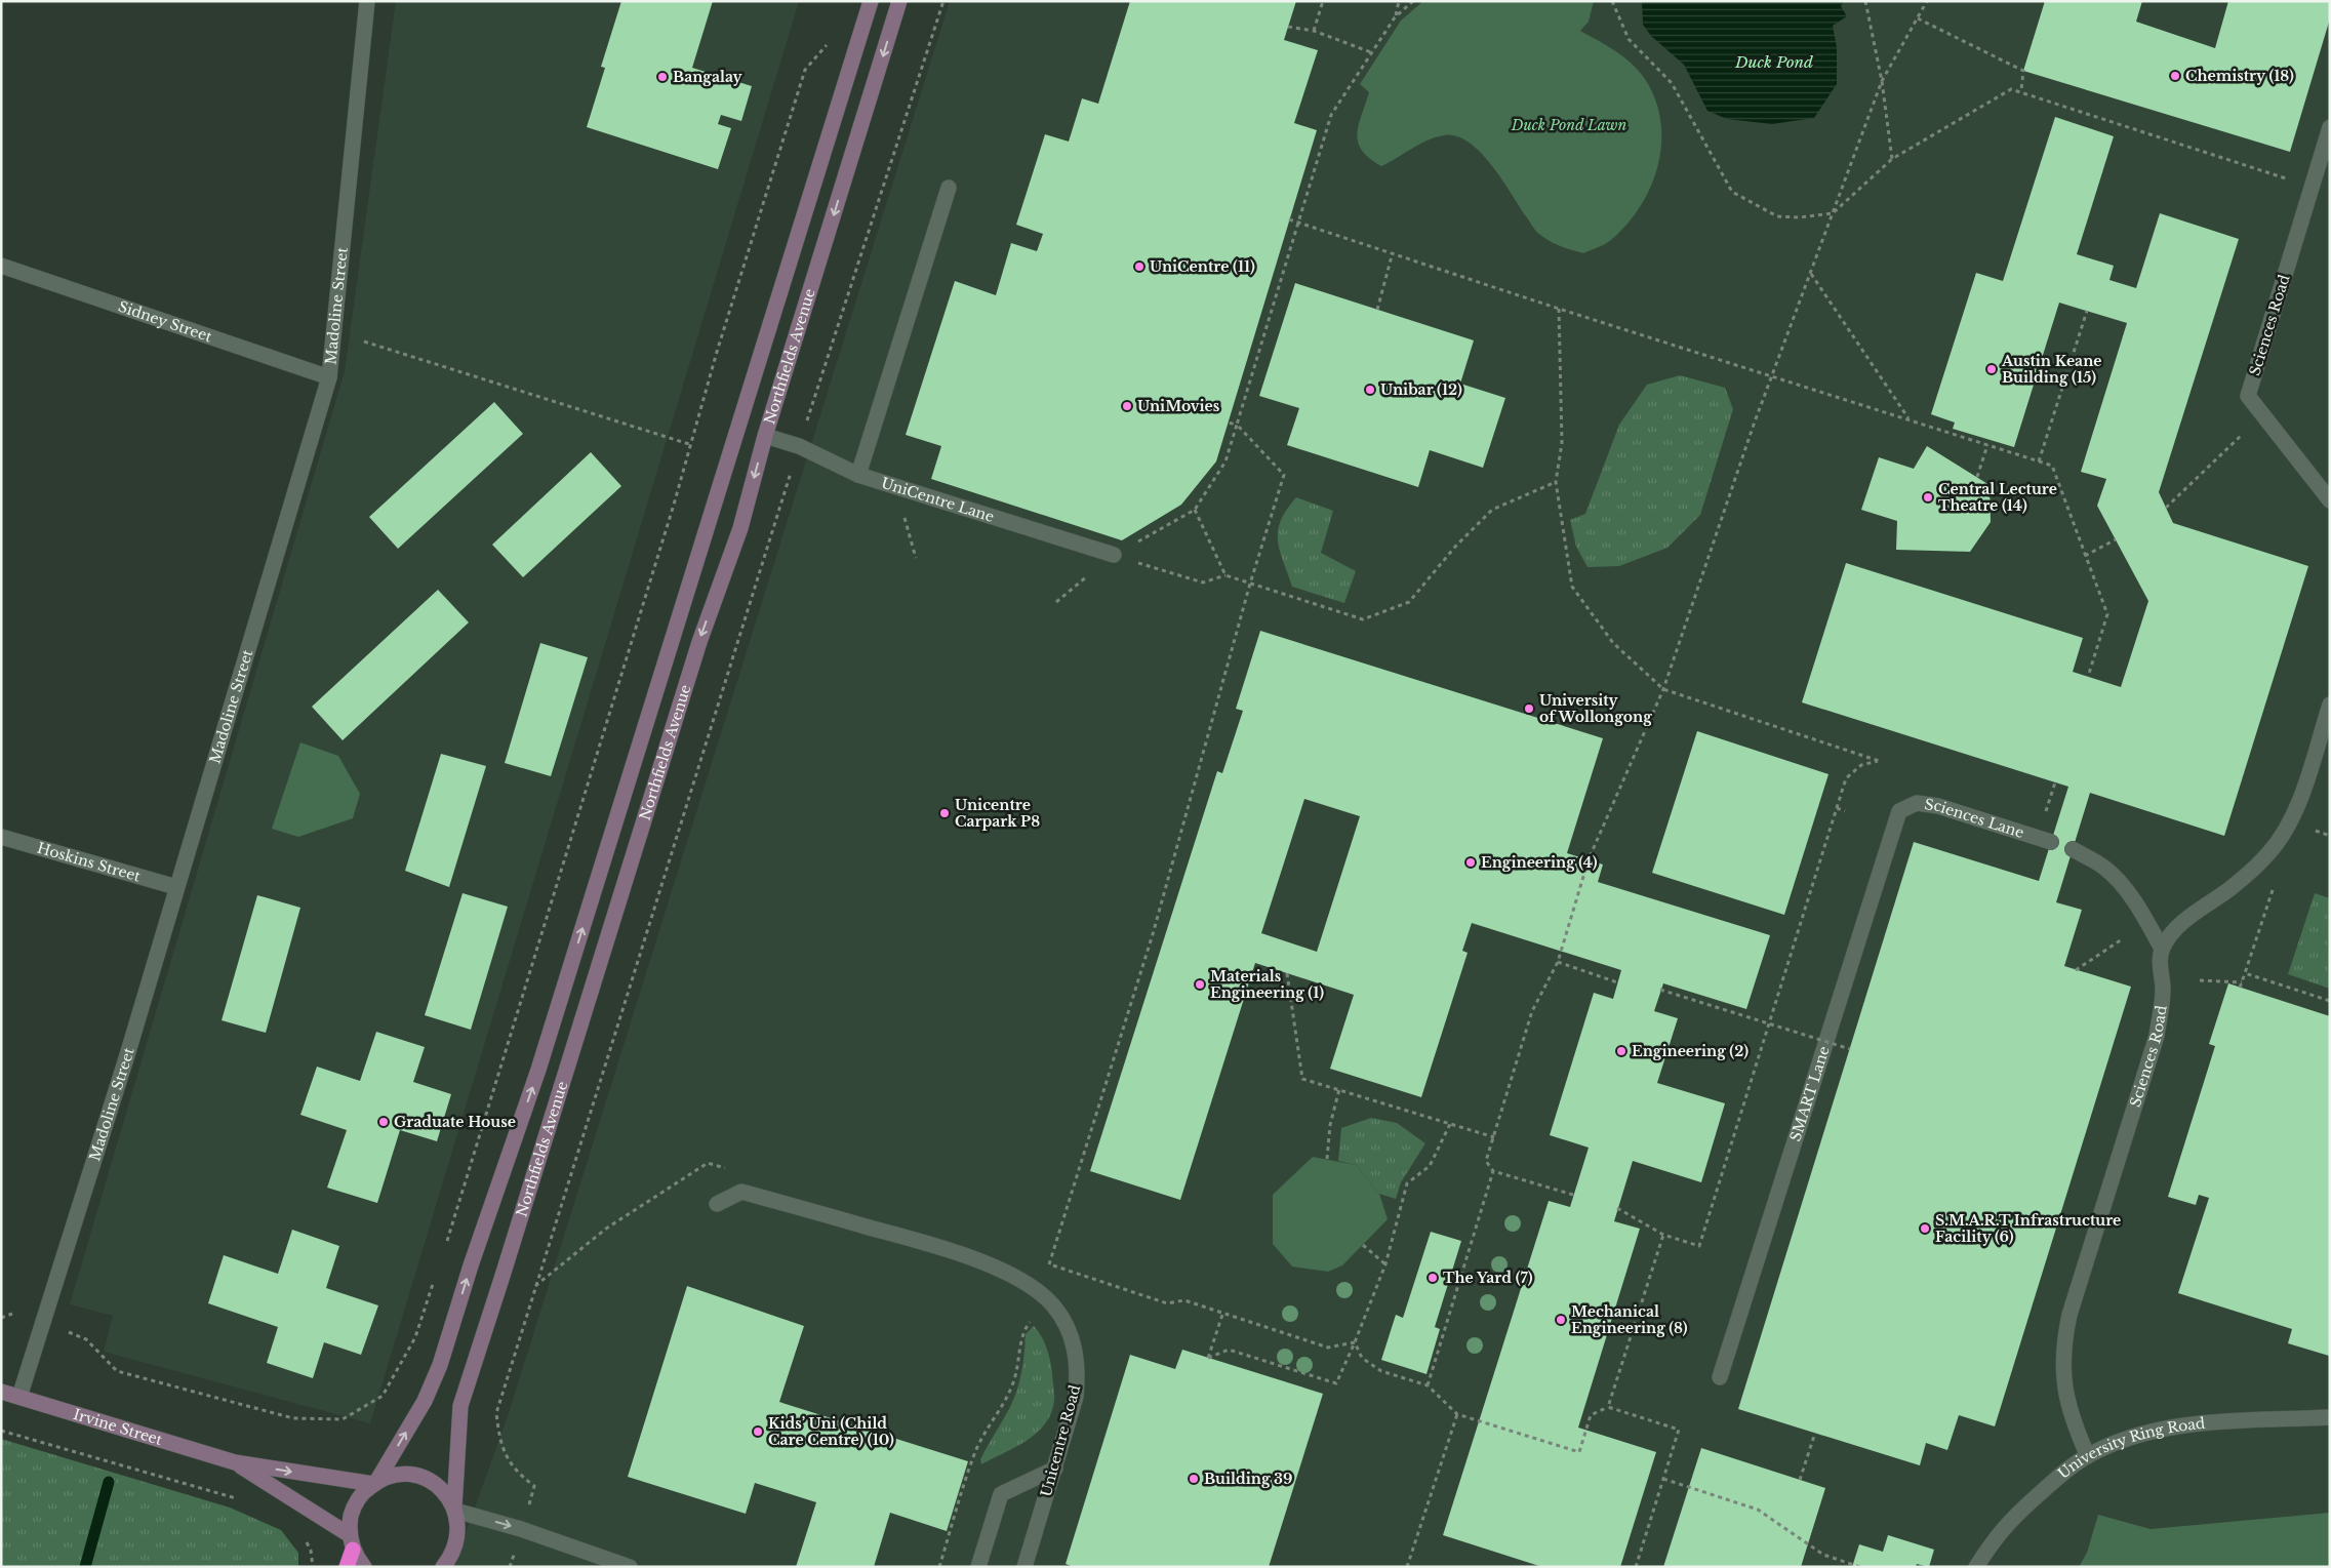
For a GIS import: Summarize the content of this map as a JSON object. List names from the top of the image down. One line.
{"streets":{"main road":["Northfields Avenue","Irvine Street"],"street":["Madoline Street","Sidney Street","Sciences Road","UniCentre Lane","Sciences Lane","Hoskins Street","SMART Lane","Unicentre Road","University Ring Road"]},"crossings":[["Madoline Street","Sidney Street"],["Madoline Street","Hoskins Street"],["Madoline Street","Irvine Street"],["Sciences Road","University Ring Road"],["Northfields Avenue","UniCentre Lane"],["Northfields Avenue","Irvine Street"],["Sciences Lane","SMART Lane"]],"water":["Duck Pond"],"parks":["Duck Pond Lawn"],"places":["Chemistry (18)","Bangalay","UniCentre (11)","Austin Keane Building (15)","Unibar (12)","UniMovies","Central Lecture Theatre (14)","University of Wollongong","Unicentre Carpark P8","Engineering (4)","Materials Engineering (1)","Engineering (2)","Graduate House","S.M.A.R.T Infrastructure Facility (6)","The Yard (7)","Mechanical Engineering (8)","Kids’ Uni (Child Care Centre) (10)","Building 39"]}
